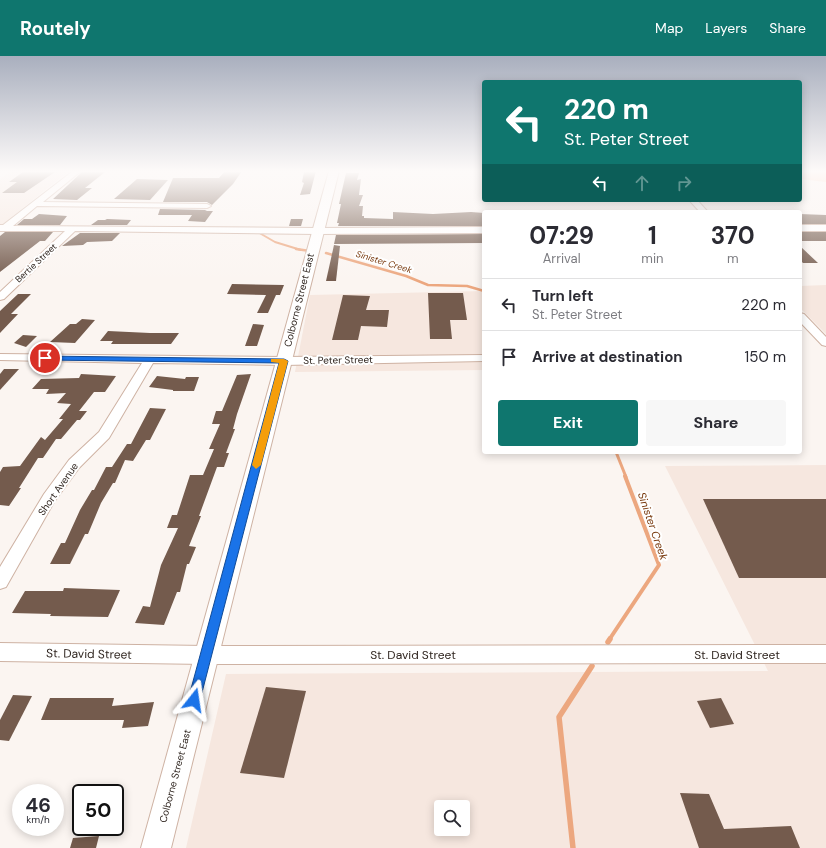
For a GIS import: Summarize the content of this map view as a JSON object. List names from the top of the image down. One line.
{"streets":{"main road":["Colborne Street East"],"street":["Bertie Street","St. Peter Street","Short Avenue","St. David Street"]},"crossings":[["Colborne Street East","St. Peter Street"],["Colborne Street East","St. David Street"],["St. Peter Street","Short Avenue"]],"water":["Sinister Creek"],"page":{"header":"Routely","nav":["Map","Layers","Share"],"turn":["220 m","St. Peter Street"],"eta":["07:29","Arrival","1","min","370","m"],"list":[{"name":"Turn left","note":"St. Peter Street","value":"220 m"},{"name":"Arrive at destination","value":"150 m"}],"buttons":["Exit","Share"],"speed":"46 km/h","limit":"50"}}
